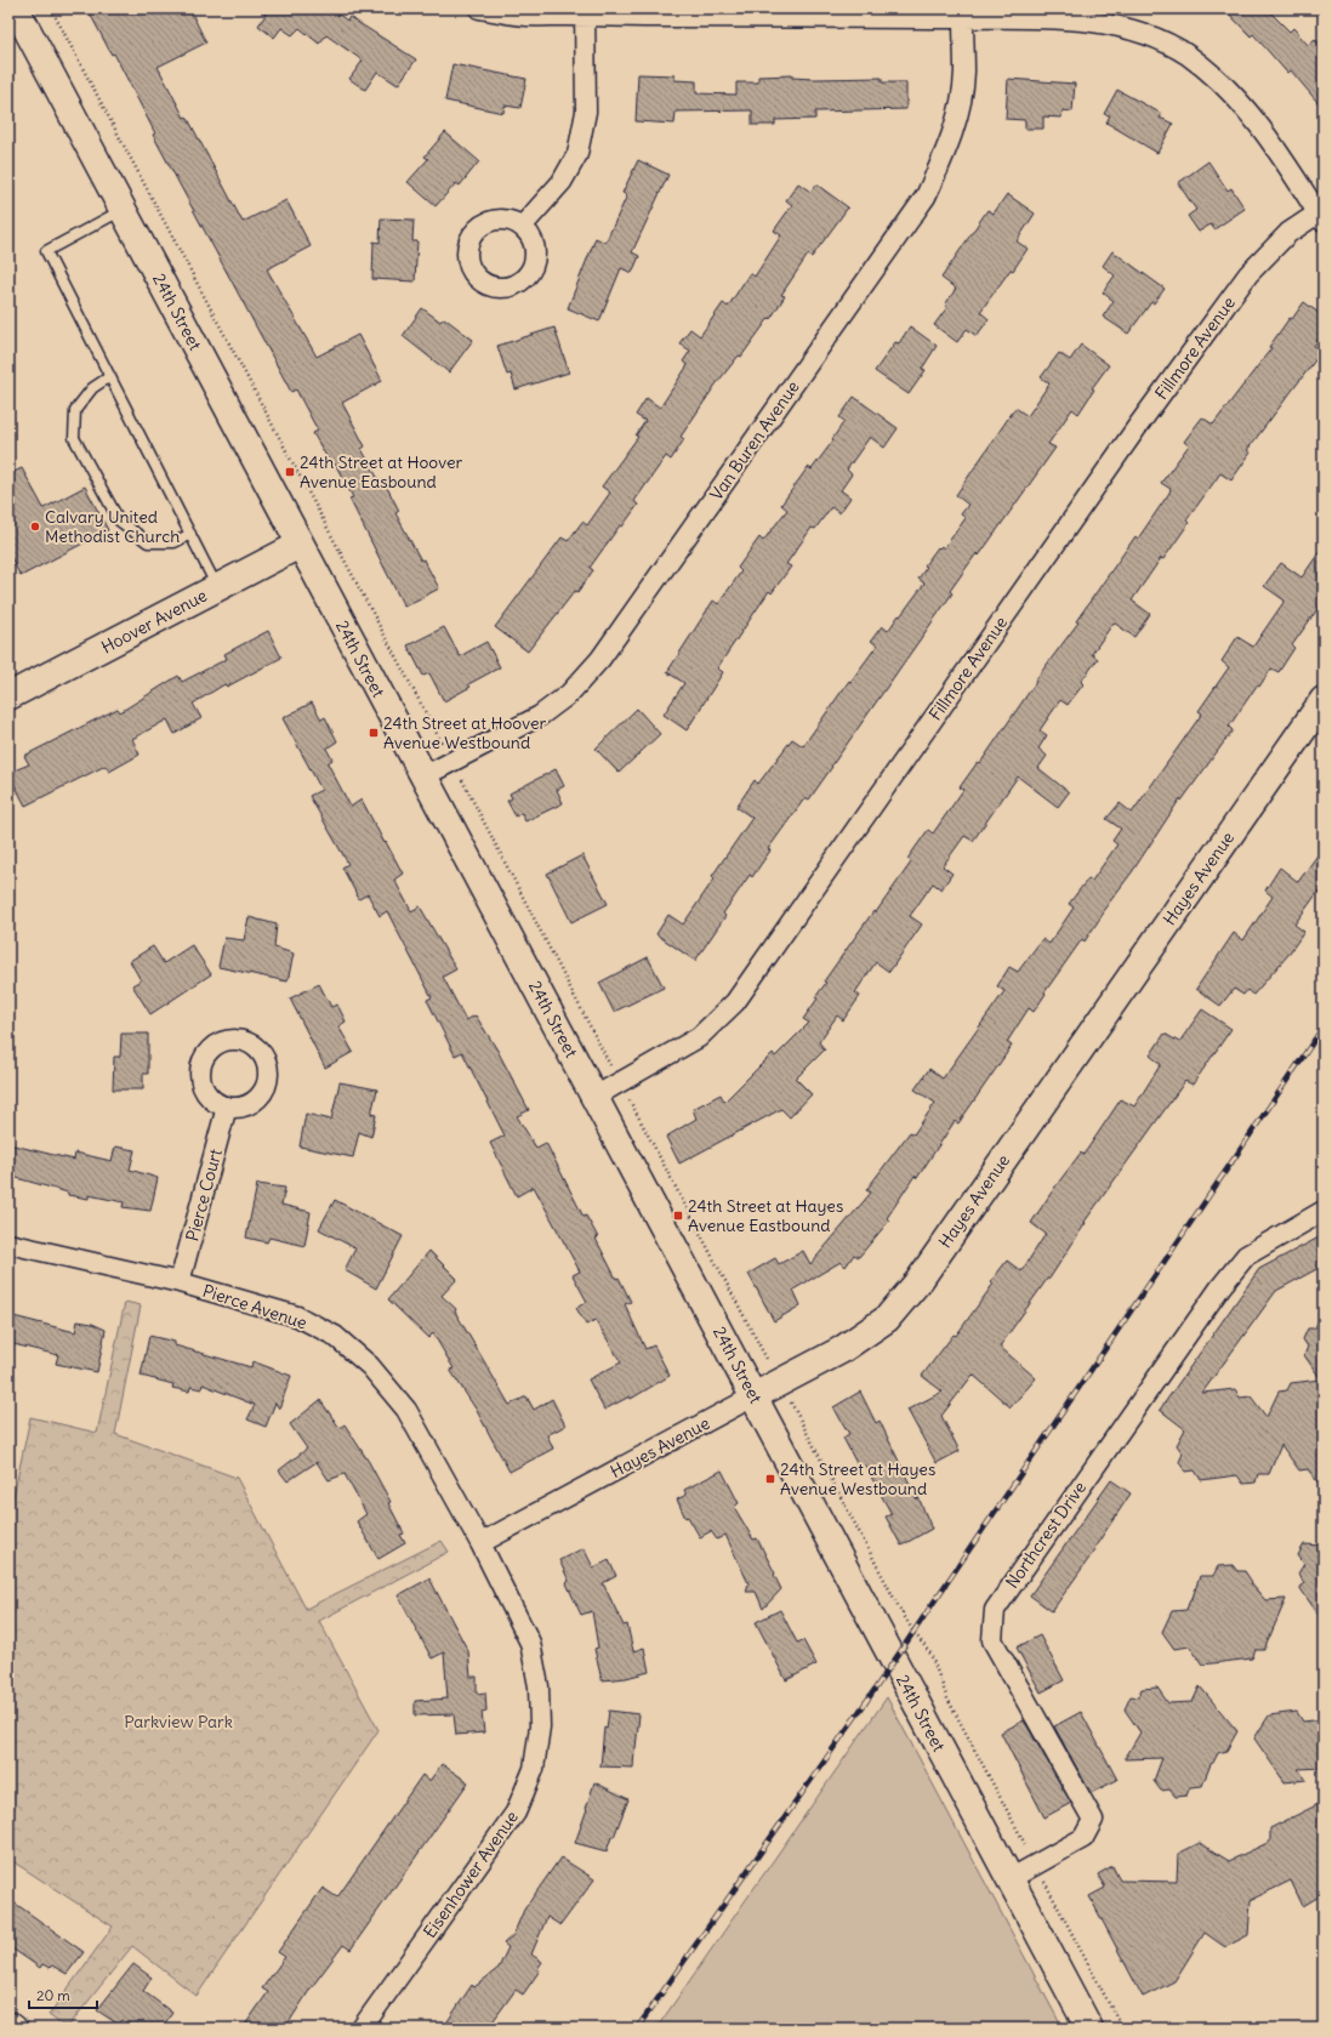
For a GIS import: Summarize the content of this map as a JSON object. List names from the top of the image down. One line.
{"streets":{"main road":["24th Street","Hoover Avenue","Hayes Avenue"],"street":["Fillmore Avenue","Van Buren Avenue","Pierce Court","Pierce Avenue","Northcrest Drive","Eisenhower Avenue"]},"crossings":[["24th Street","Fillmore Avenue"],["24th Street","Van Buren Avenue"],["24th Street","Hoover Avenue"],["24th Street","Hayes Avenue"],["24th Street","Northcrest Drive"],["Hayes Avenue","Pierce Avenue"],["Hayes Avenue","Eisenhower Avenue"],["Pierce Court","Pierce Avenue"],["Pierce Avenue","Eisenhower Avenue"]],"parks":["Parkview Park"],"places":{"transit":["24th Street at Hoover Avenue Easbound","24th Street at Hoover Avenue Westbound","24th Street at Hayes Avenue Eastbound","24th Street at Hayes Avenue Westbound"],"other":["Calvary United Methodist Church"]},"scale_bar":"20 m"}
